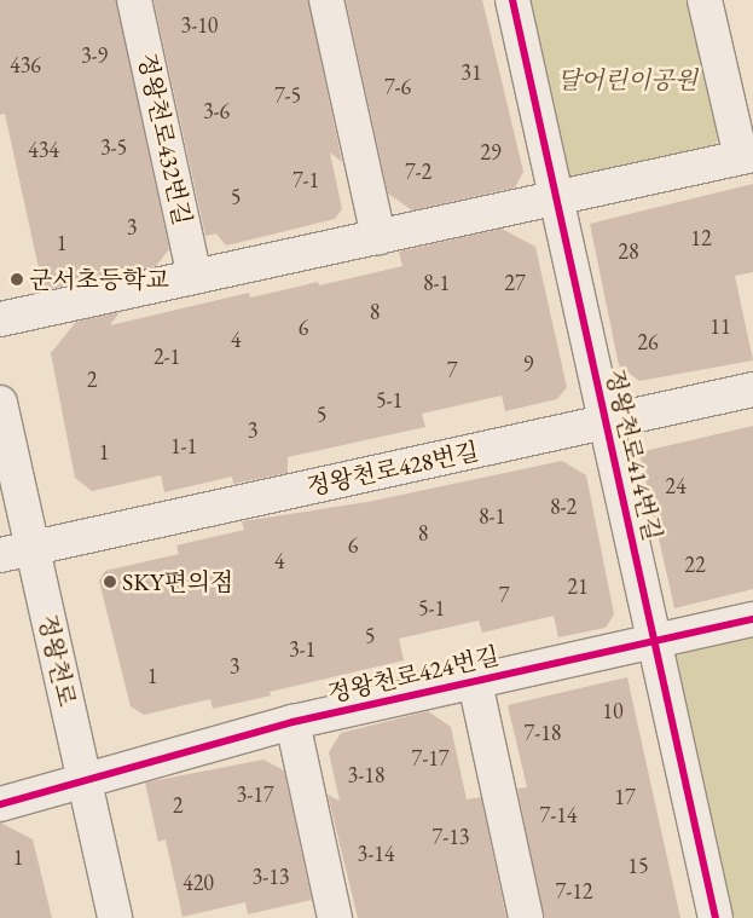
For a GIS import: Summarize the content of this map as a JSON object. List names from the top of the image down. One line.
{"streets":{"street":["정왕천로432번길","정왕천로414번길","정왕천로428번길","정왕천로","정왕천로424번길"]},"crossings":[["정왕천로414번길","정왕천로428번길"],["정왕천로414번길","정왕천로424번길"],["정왕천로428번길","정왕천로"],["정왕천로","정왕천로424번길"]],"parks":["달어린이공원"],"places":["군서초등학교","SKY편의점"],"house_numbers":["3-10","3-9","436","31","7-6","7-5","3-6","3-5","434","29","7-2","7-1","5","3","12","1","28","8-1","27","8","11","6","4","26","2-1","9","7","2","5-1","5","3","1-1","1","24","8-2","8-1","8","6","4","22","21","7","5-1","5","3-1","3","1","10","7-18","7-17","3-18","3-17","17","2","7-14","7-13","3-14","1","15","3-13","420","7-12"]}
